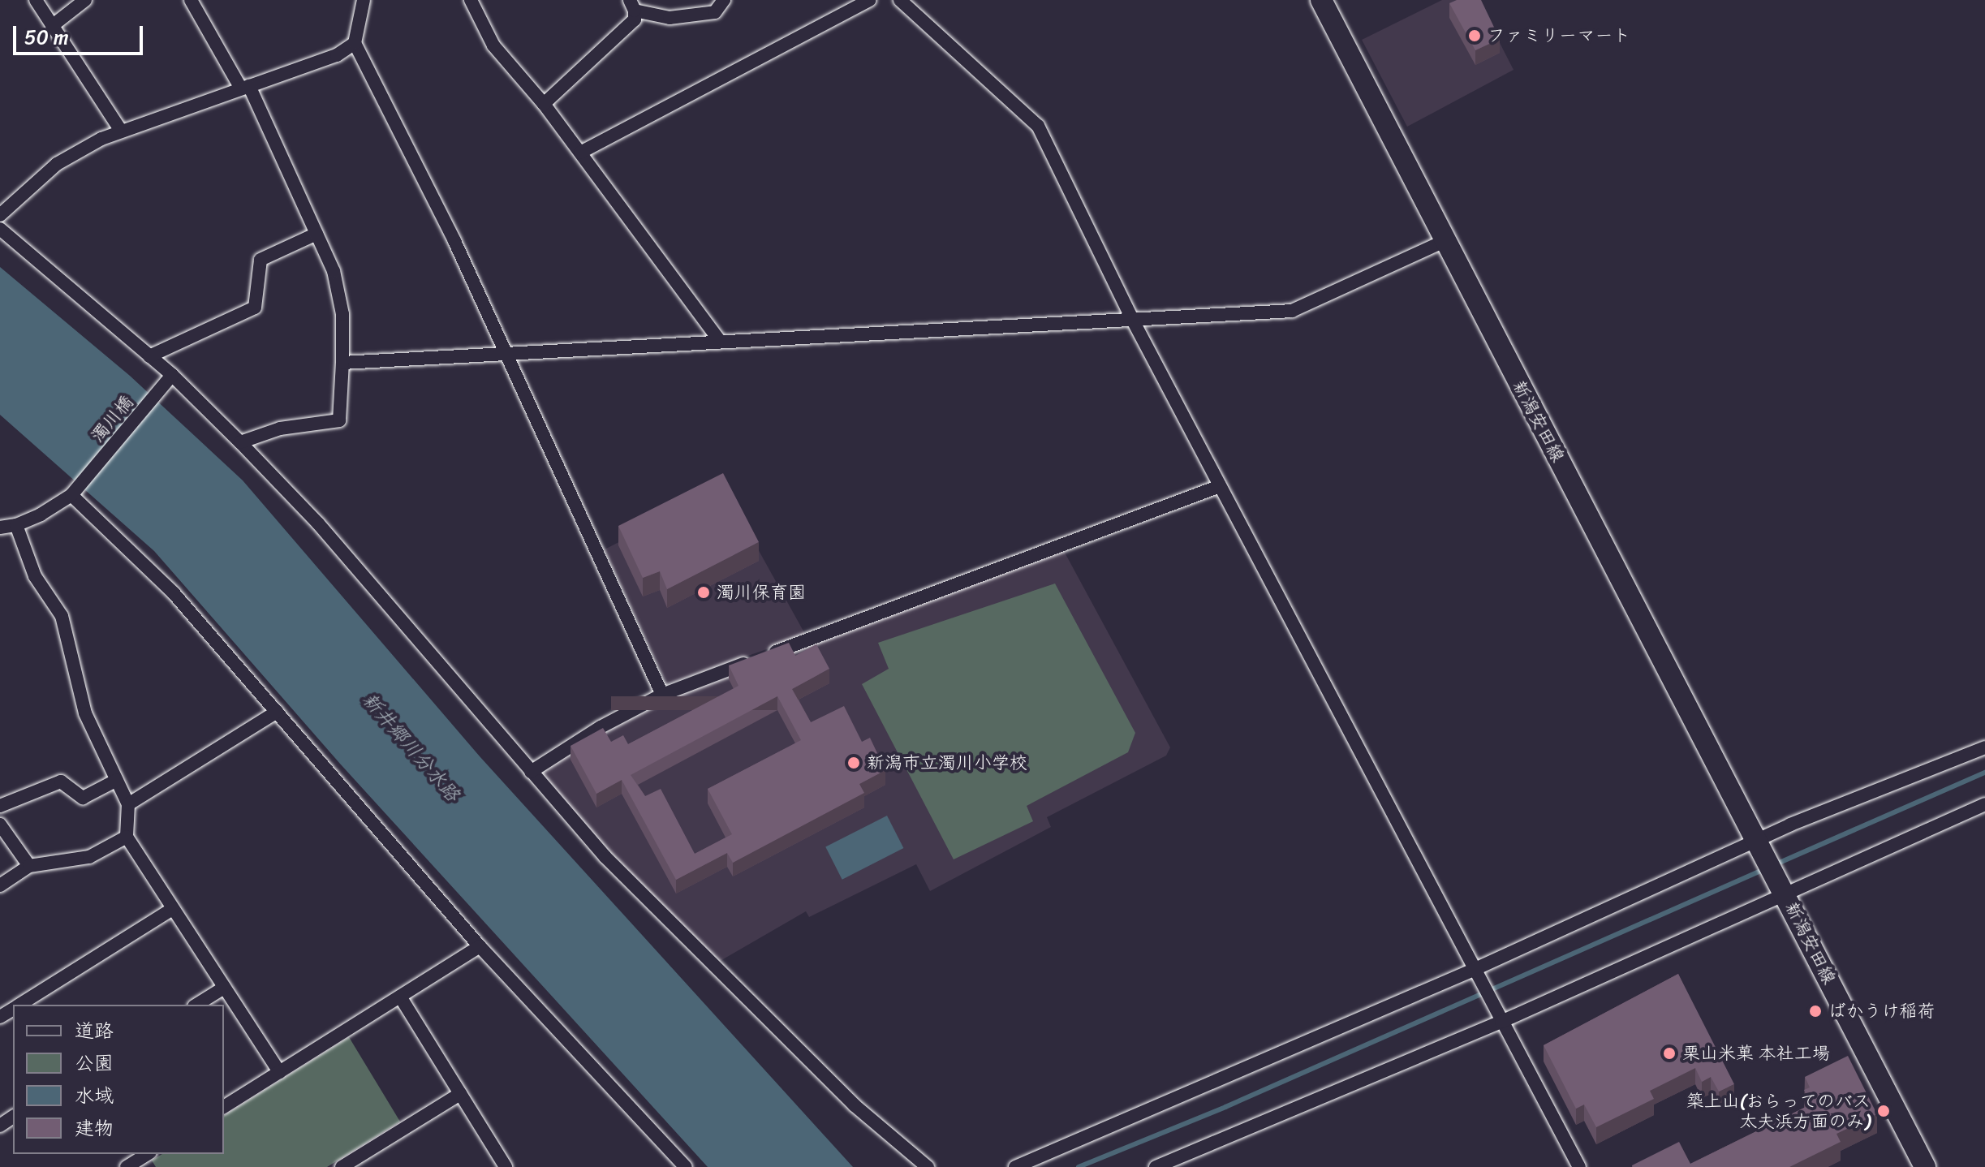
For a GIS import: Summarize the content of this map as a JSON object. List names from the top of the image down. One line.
{"streets":{"main road":["新潟安田線"],"street":["濁川橋"]},"water":["新井郷川分水路"],"places":["ファミリーマート","濁川保育園","新潟市立濁川小学校","ばかうけ稲荷","栗山米菓 本社工場","築上山(おらってのバス 太夫浜方面のみ)"],"legend":["道路","公園","水域","建物"],"scale_bar":"50 m"}
